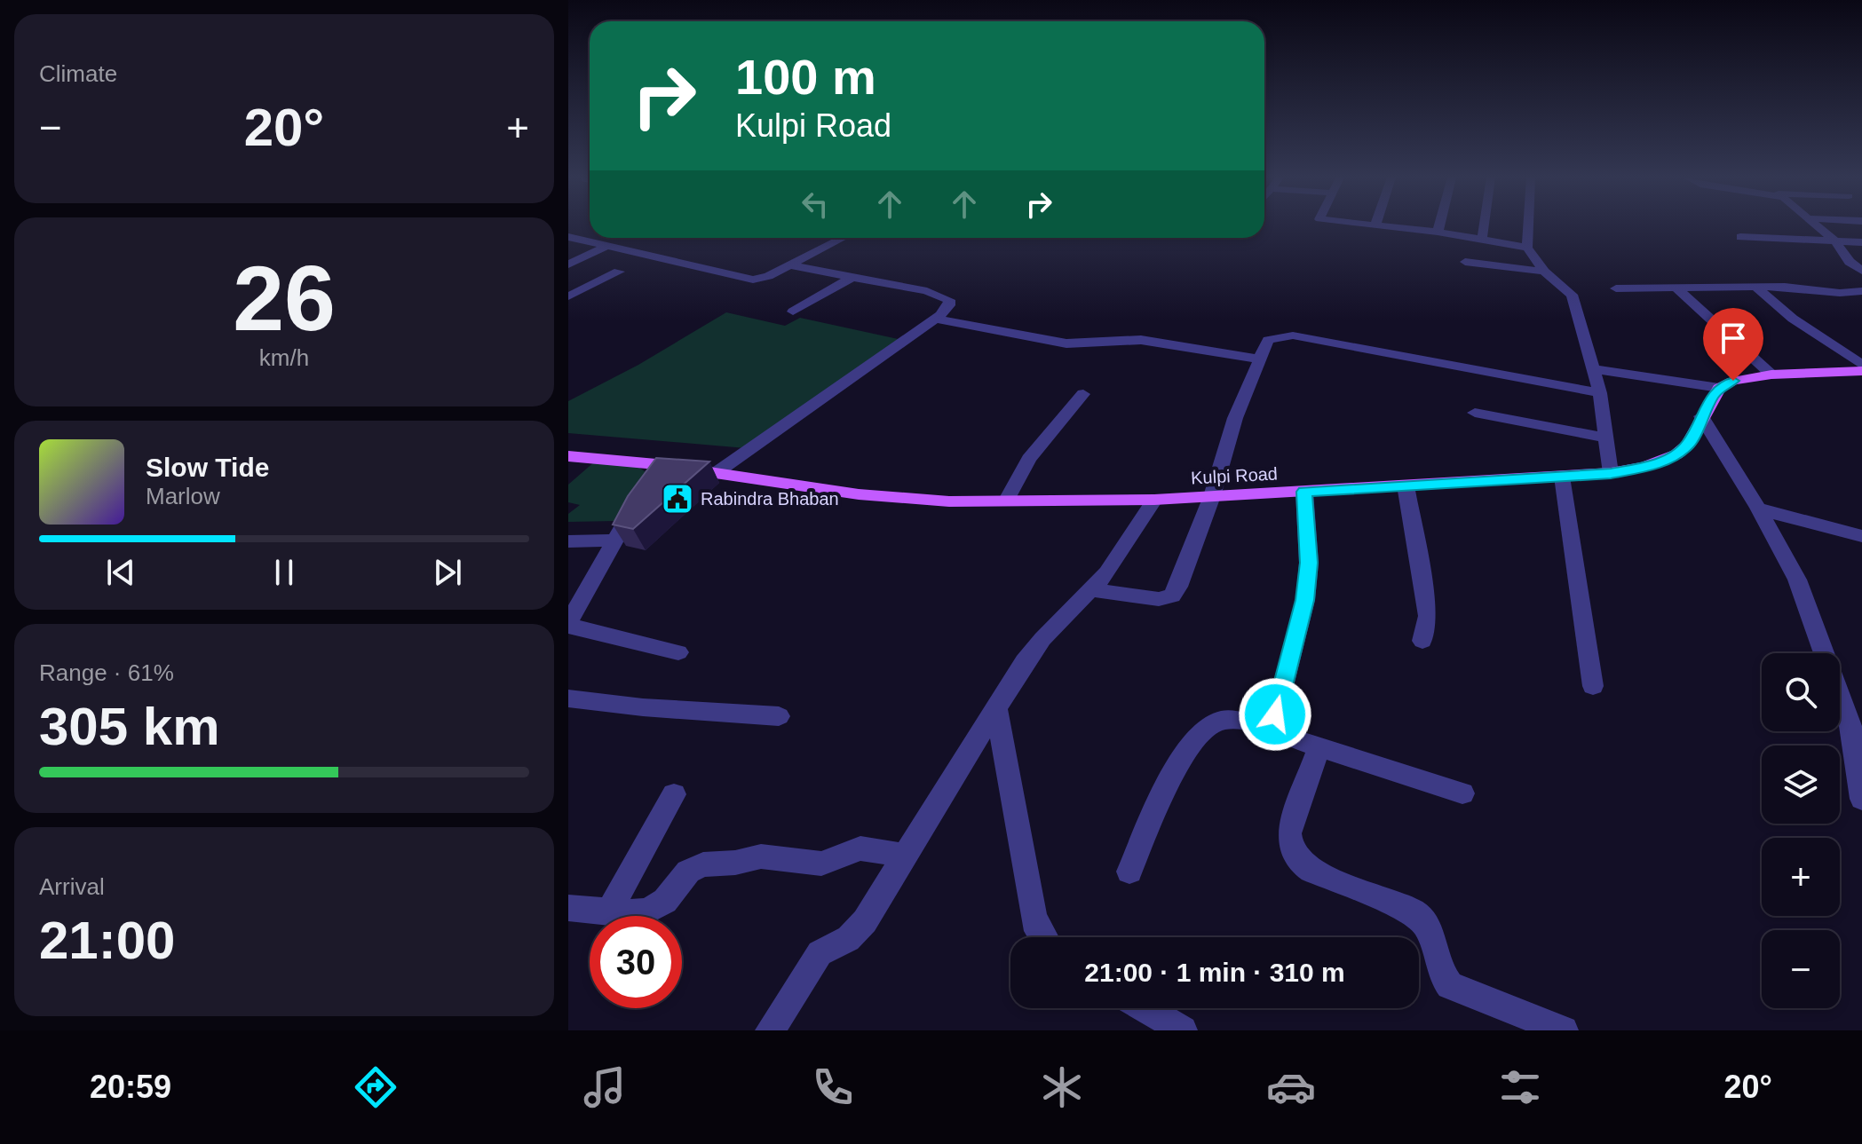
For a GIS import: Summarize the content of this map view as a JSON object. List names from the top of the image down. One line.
{"streets":{"main road":["Kulpi Road"]},"places":{"public building":["Rabindra Bhaban"]},"page":{"tile":["Climate",["26","km/h"],["Range · 61%","305 km"],["Arrival","21:00"]],"turn":["100 m","Kulpi Road"],"heat":["−","20°","+"],"song":["Slow Tide","Marlow"],"map_buttons":["+","−"],"limit":"30","trip":"21:00 · 1 min · 310 m","tabs":["20:59","20°"]}}
